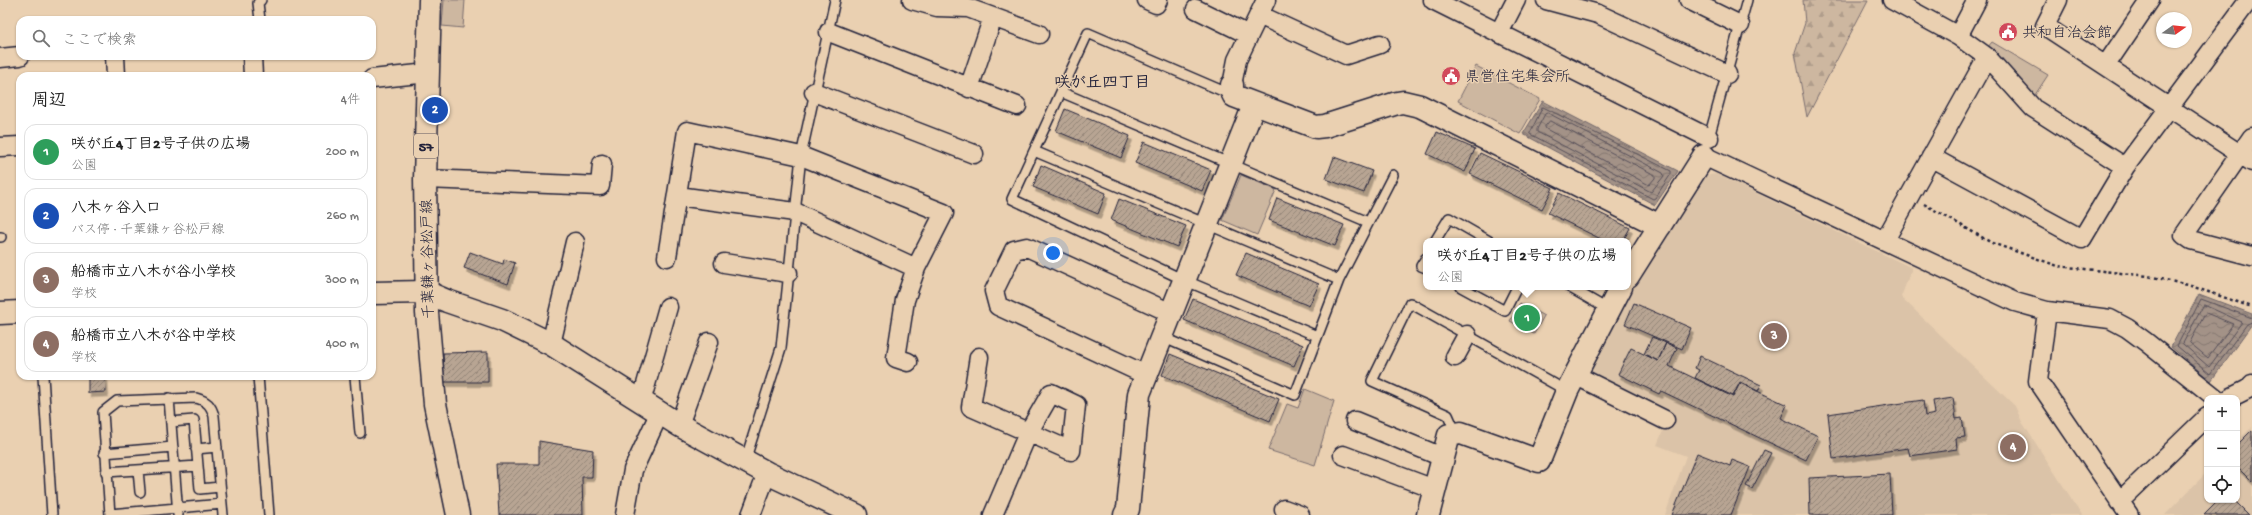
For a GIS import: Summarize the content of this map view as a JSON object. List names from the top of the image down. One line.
{"streets":{"street":["57","千葉鎌ヶ谷松戸線"]},"districts":["咲が丘四丁目"],"places":{"public building":["共和自治会館","県営住宅集会所"]},"north":"right","page":{"search":"ここで検索","heading":["周辺","4件"],"pins":["2","1","3","4"],"list":[{"mark":"1","name":"咲が丘4丁目2号子供の広場","note":"公園","value":"200 m"},{"mark":"2","name":"八木ヶ谷入口","note":"バス停 · 千葉鎌ヶ谷松戸線","value":"260 m"},{"mark":"3","name":"船橋市立八木が谷小学校","note":"学校","value":"300 m"},{"mark":"4","name":"船橋市立八木が谷中学校","note":"学校","value":"400 m"}],"popup":["咲が丘4丁目2号子供の広場","公園"],"map_buttons":["+","−"]}}
